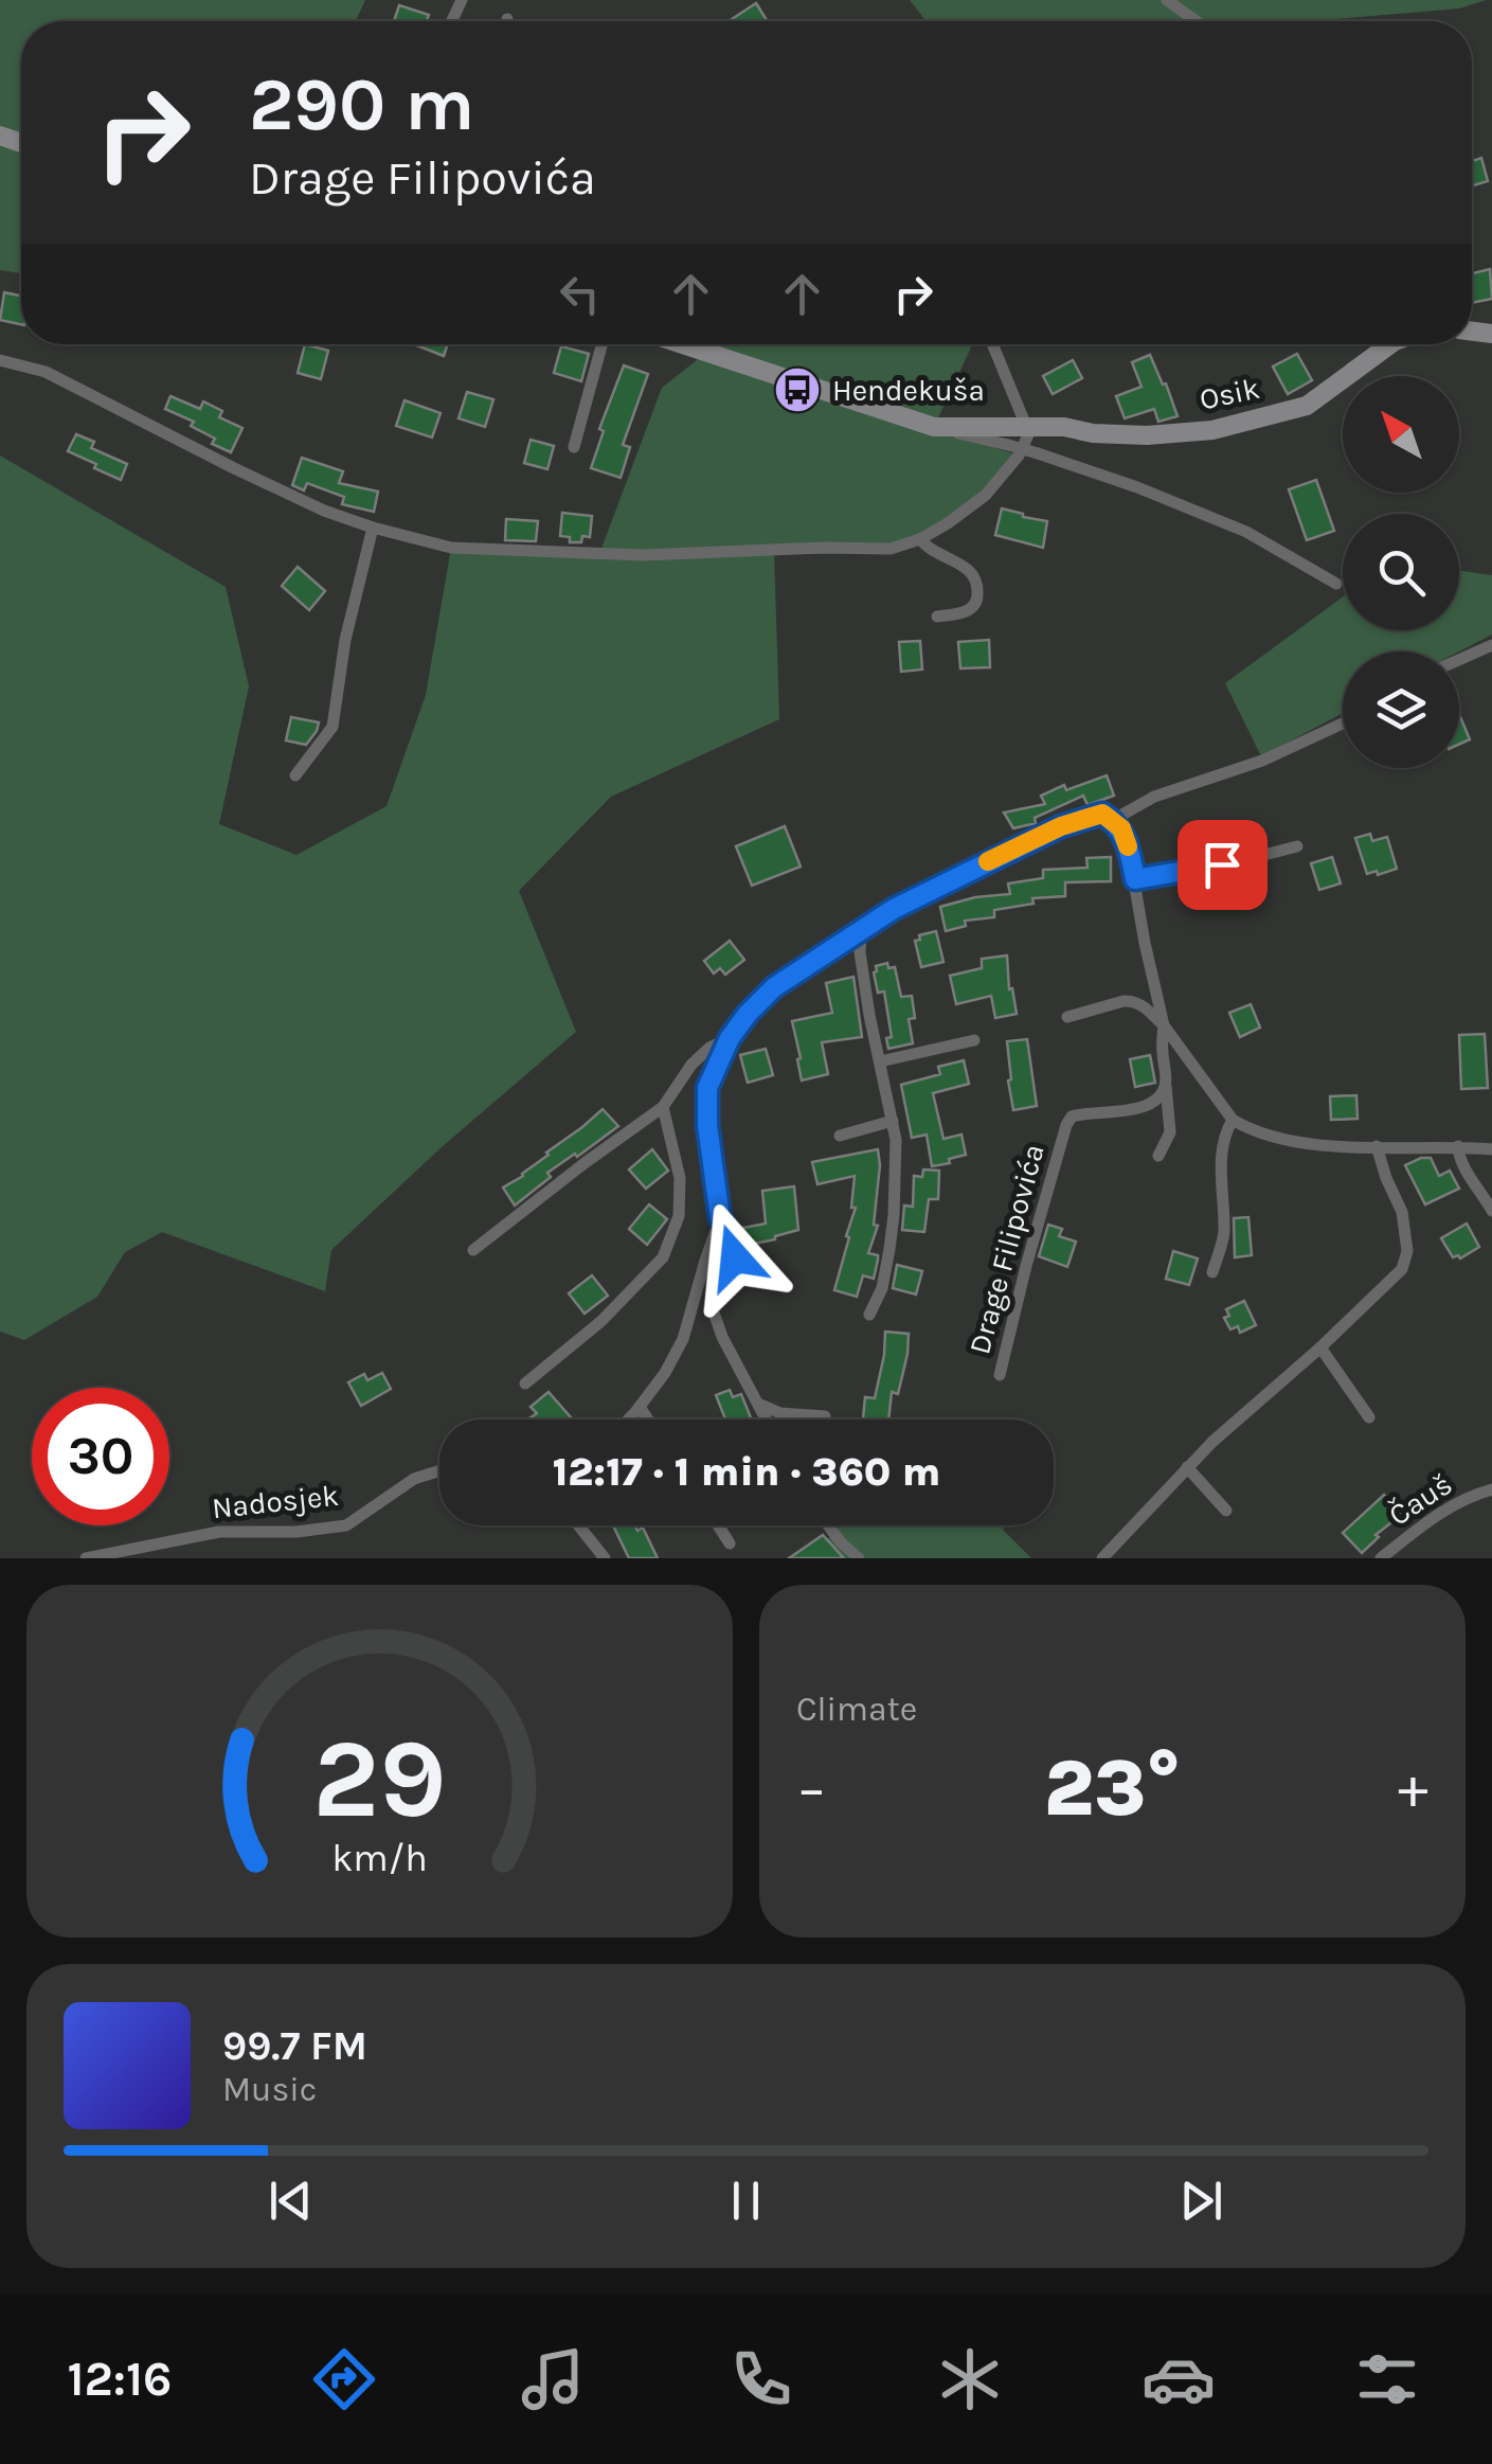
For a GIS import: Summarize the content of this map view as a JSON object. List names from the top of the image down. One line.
{"streets":{"main road":["Osik"],"street":["Drage Filipovića","Čauš","Nadosjek"]},"places":{"bus stop":["Hendekuša"]},"north":"top left","page":{"turn":["290 m","Drage Filipovića"],"limit":"30","trip":"12:17 · 1 min · 360 m","tile":"Climate","heat":["−","23°","+"],"song":["99.7 FM","Music"],"tabs":"12:16","gauge":["29","km/h"]}}
